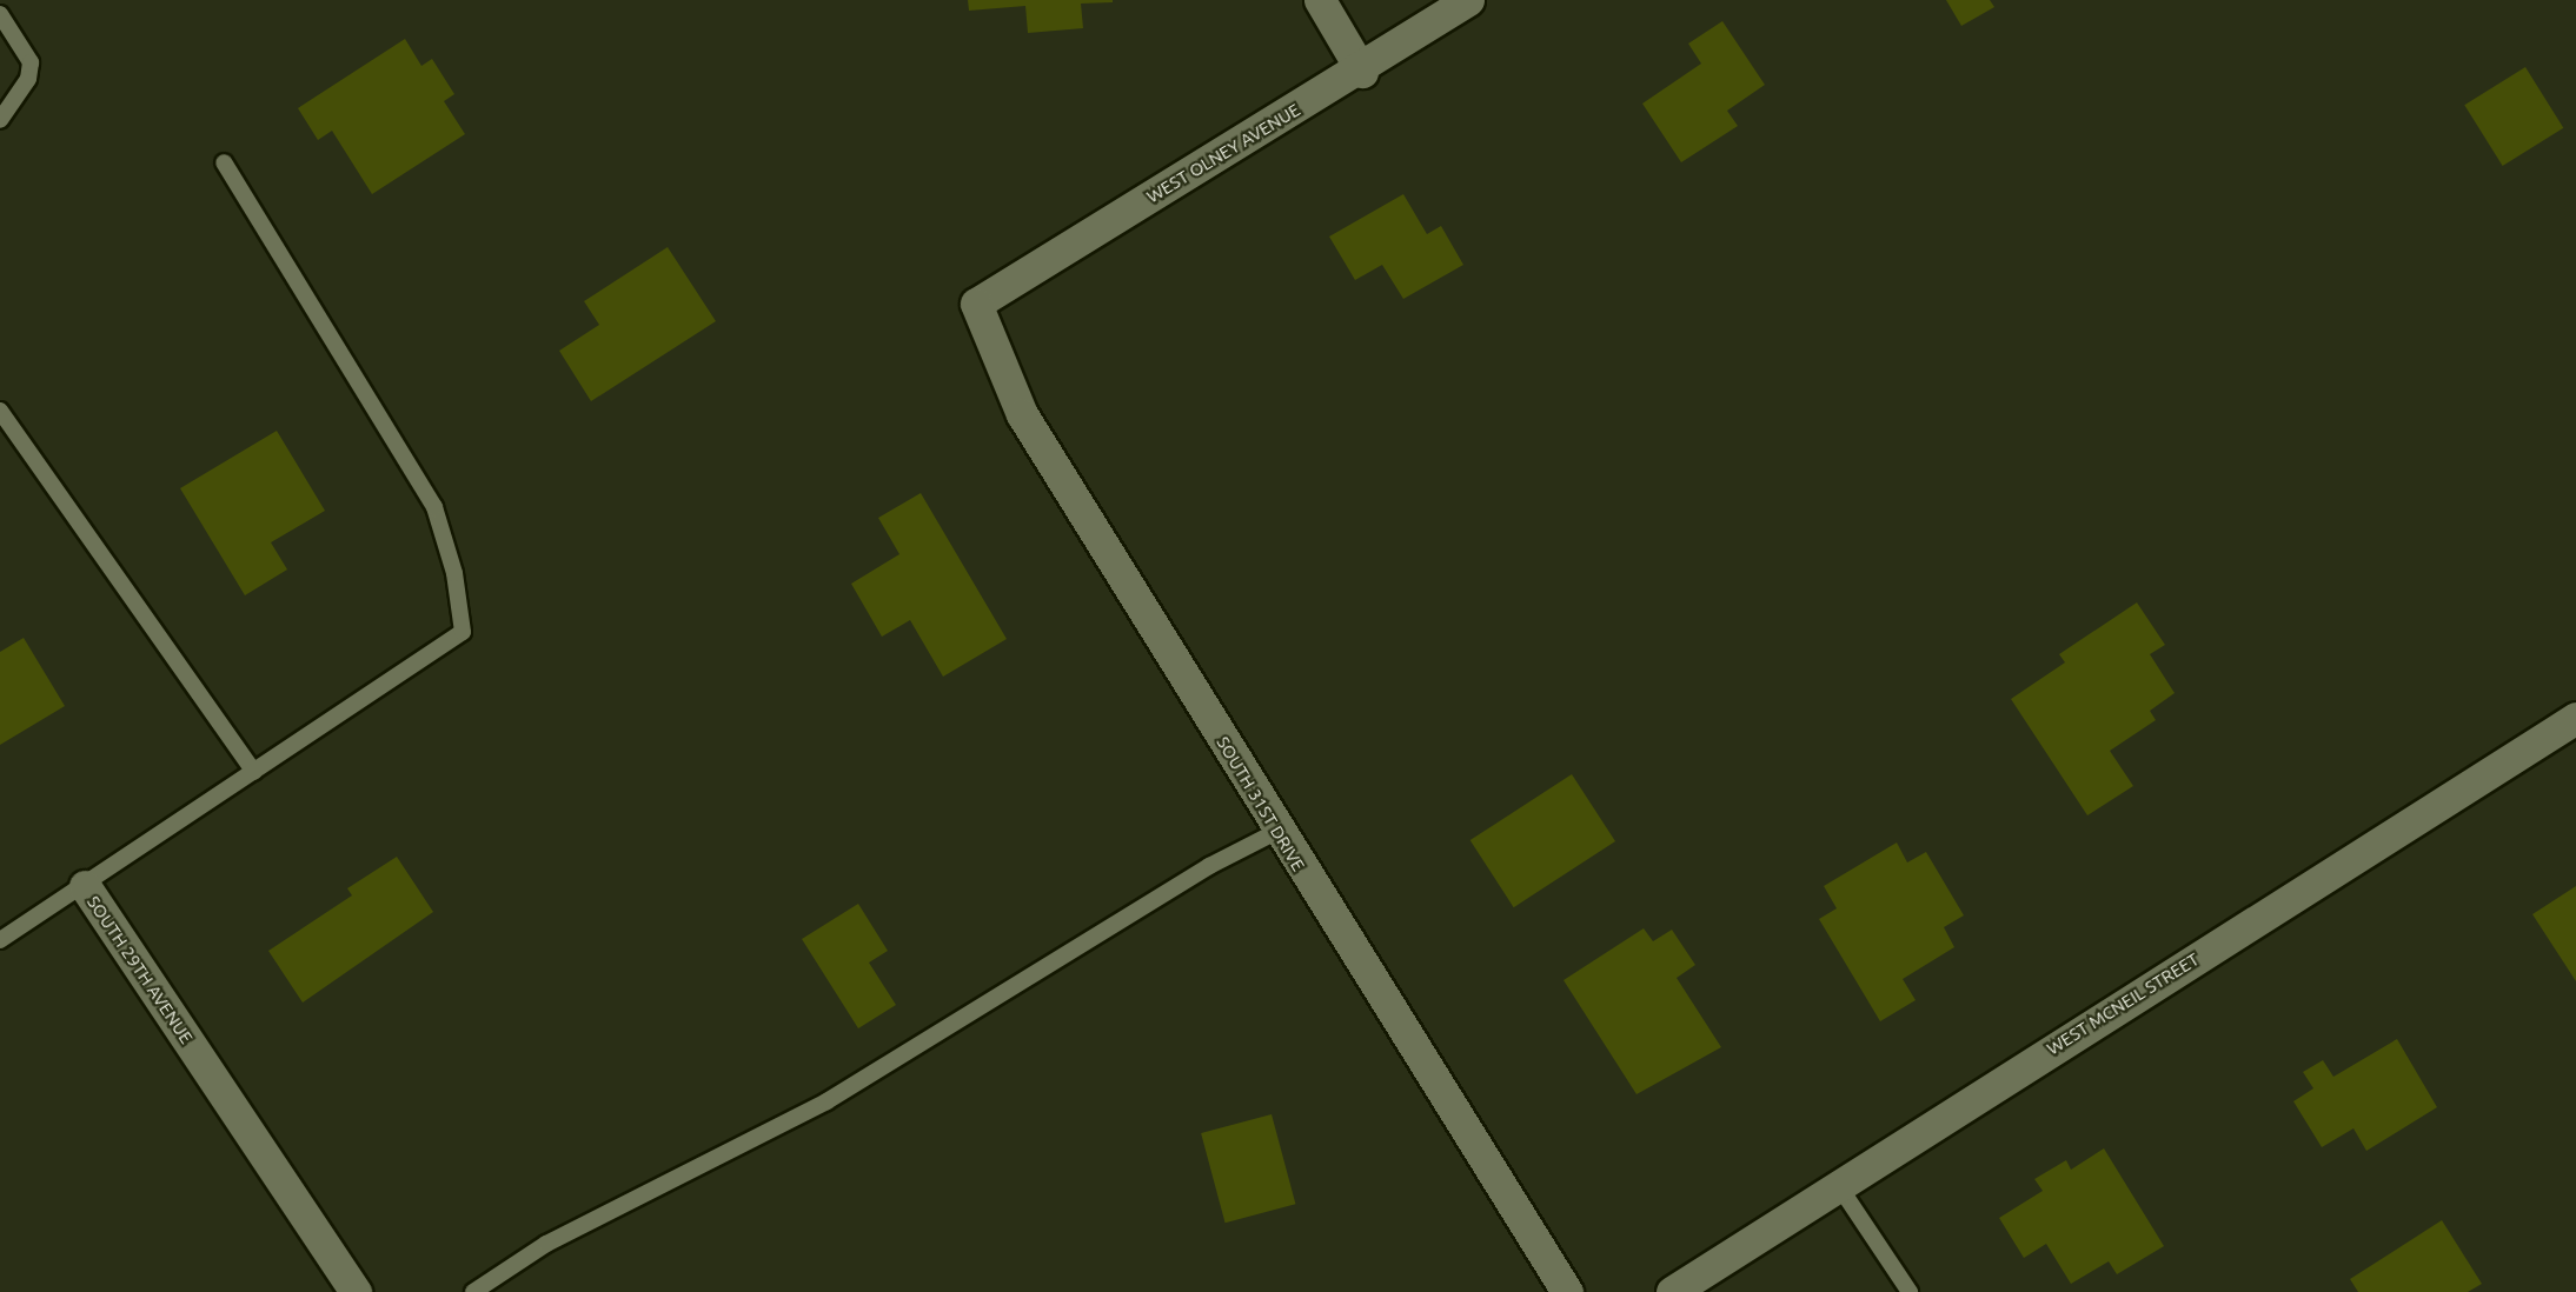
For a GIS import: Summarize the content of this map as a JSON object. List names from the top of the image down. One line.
{"streets":{"street":["WEST OLNEY AVENUE","SOUTH 31ST DRIVE","SOUTH 29TH AVENUE","WEST MCNEIL STREET"]},"crossings":[["WEST OLNEY AVENUE","SOUTH 31ST DRIVE"]]}
